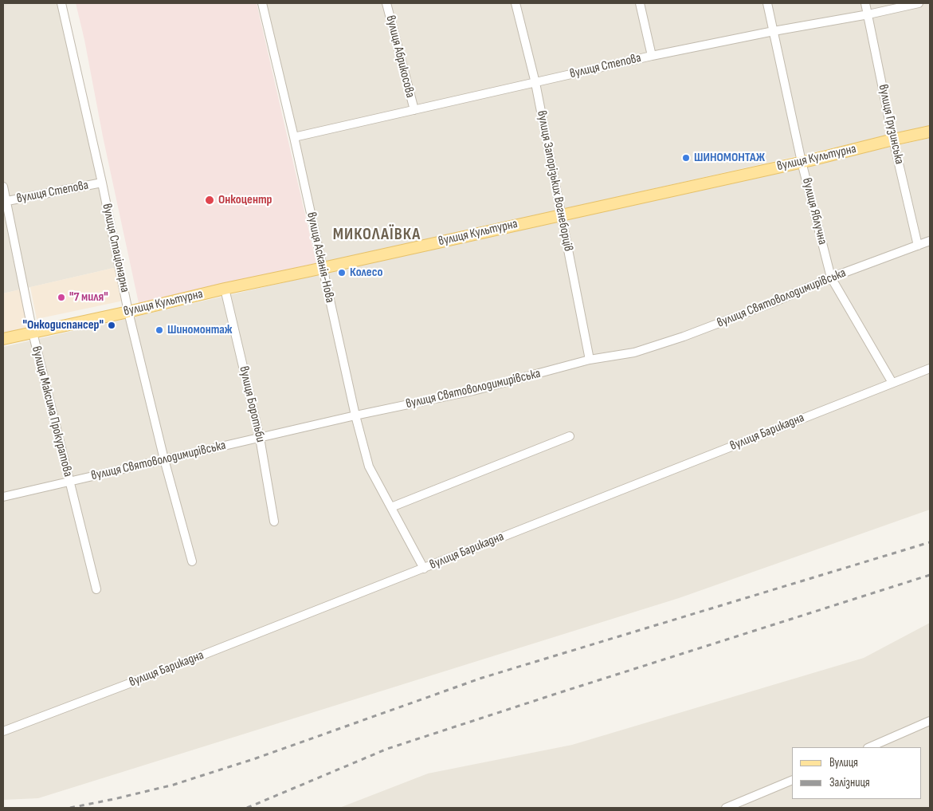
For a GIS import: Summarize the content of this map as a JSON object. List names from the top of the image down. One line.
{"streets":{"main road":["вулиця Культурна"],"street":["вулиця Абрикосова","вулиця Степова","вулиця Грузинська","вулиця Запорізьких Вогнеборців","вулиця Яблучна","вулиця Стаціонарна","вулиця Асканія-Нова","вулиця Святоволодимирівська","вулиця Боротьби","вулиця Максима Прокуратова","вулиця Барикадна"]},"crossings":[["вулиця Абрикосова","вулиця Степова"],["вулиця Степова","вулиця Грузинська"],["вулиця Степова","вулиця Запорізьких Вогнеборців"],["вулиця Степова","вулиця Яблучна"],["вулиця Степова","вулиця Стаціонарна"],["вулиця Степова","вулиця Асканія-Нова"],["вулиця Степова","вулиця Максима Прокуратова"],["вулиця Грузинська","вулиця Культурна"],["вулиця Грузинська","вулиця Святоволодимирівська"],["вулиця Культурна","вулиця Запорізьких Вогнеборців"],["вулиця Культурна","вулиця Яблучна"],["вулиця Культурна","вулиця Стаціонарна"],["вулиця Культурна","вулиця Асканія-Нова"],["вулиця Культурна","вулиця Боротьби"],["вулиця Культурна","вулиця Максима Прокуратова"],["вулиця Запорізьких Вогнеборців","вулиця Святоволодимирівська"],["вулиця Яблучна","вулиця Святоволодимирівська"],["вулиця Яблучна","вулиця Барикадна"],["вулиця Стаціонарна","вулиця Святоволодимирівська"],["вулиця Асканія-Нова","вулиця Святоволодимирівська"],["вулиця Асканія-Нова","вулиця Барикадна"],["вулиця Святоволодимирівська","вулиця Боротьби"],["вулиця Святоволодимирівська","вулиця Максима Прокуратова"]],"districts":["МИКОЛАЇВКА"],"places":["ШИНОМОНТАЖ","Онкоцентр","Колесо","\"7 миля\"","\"Онкодиспансер\"","Шиномонтаж"],"legend":["Вулиця","Залізниця"]}
